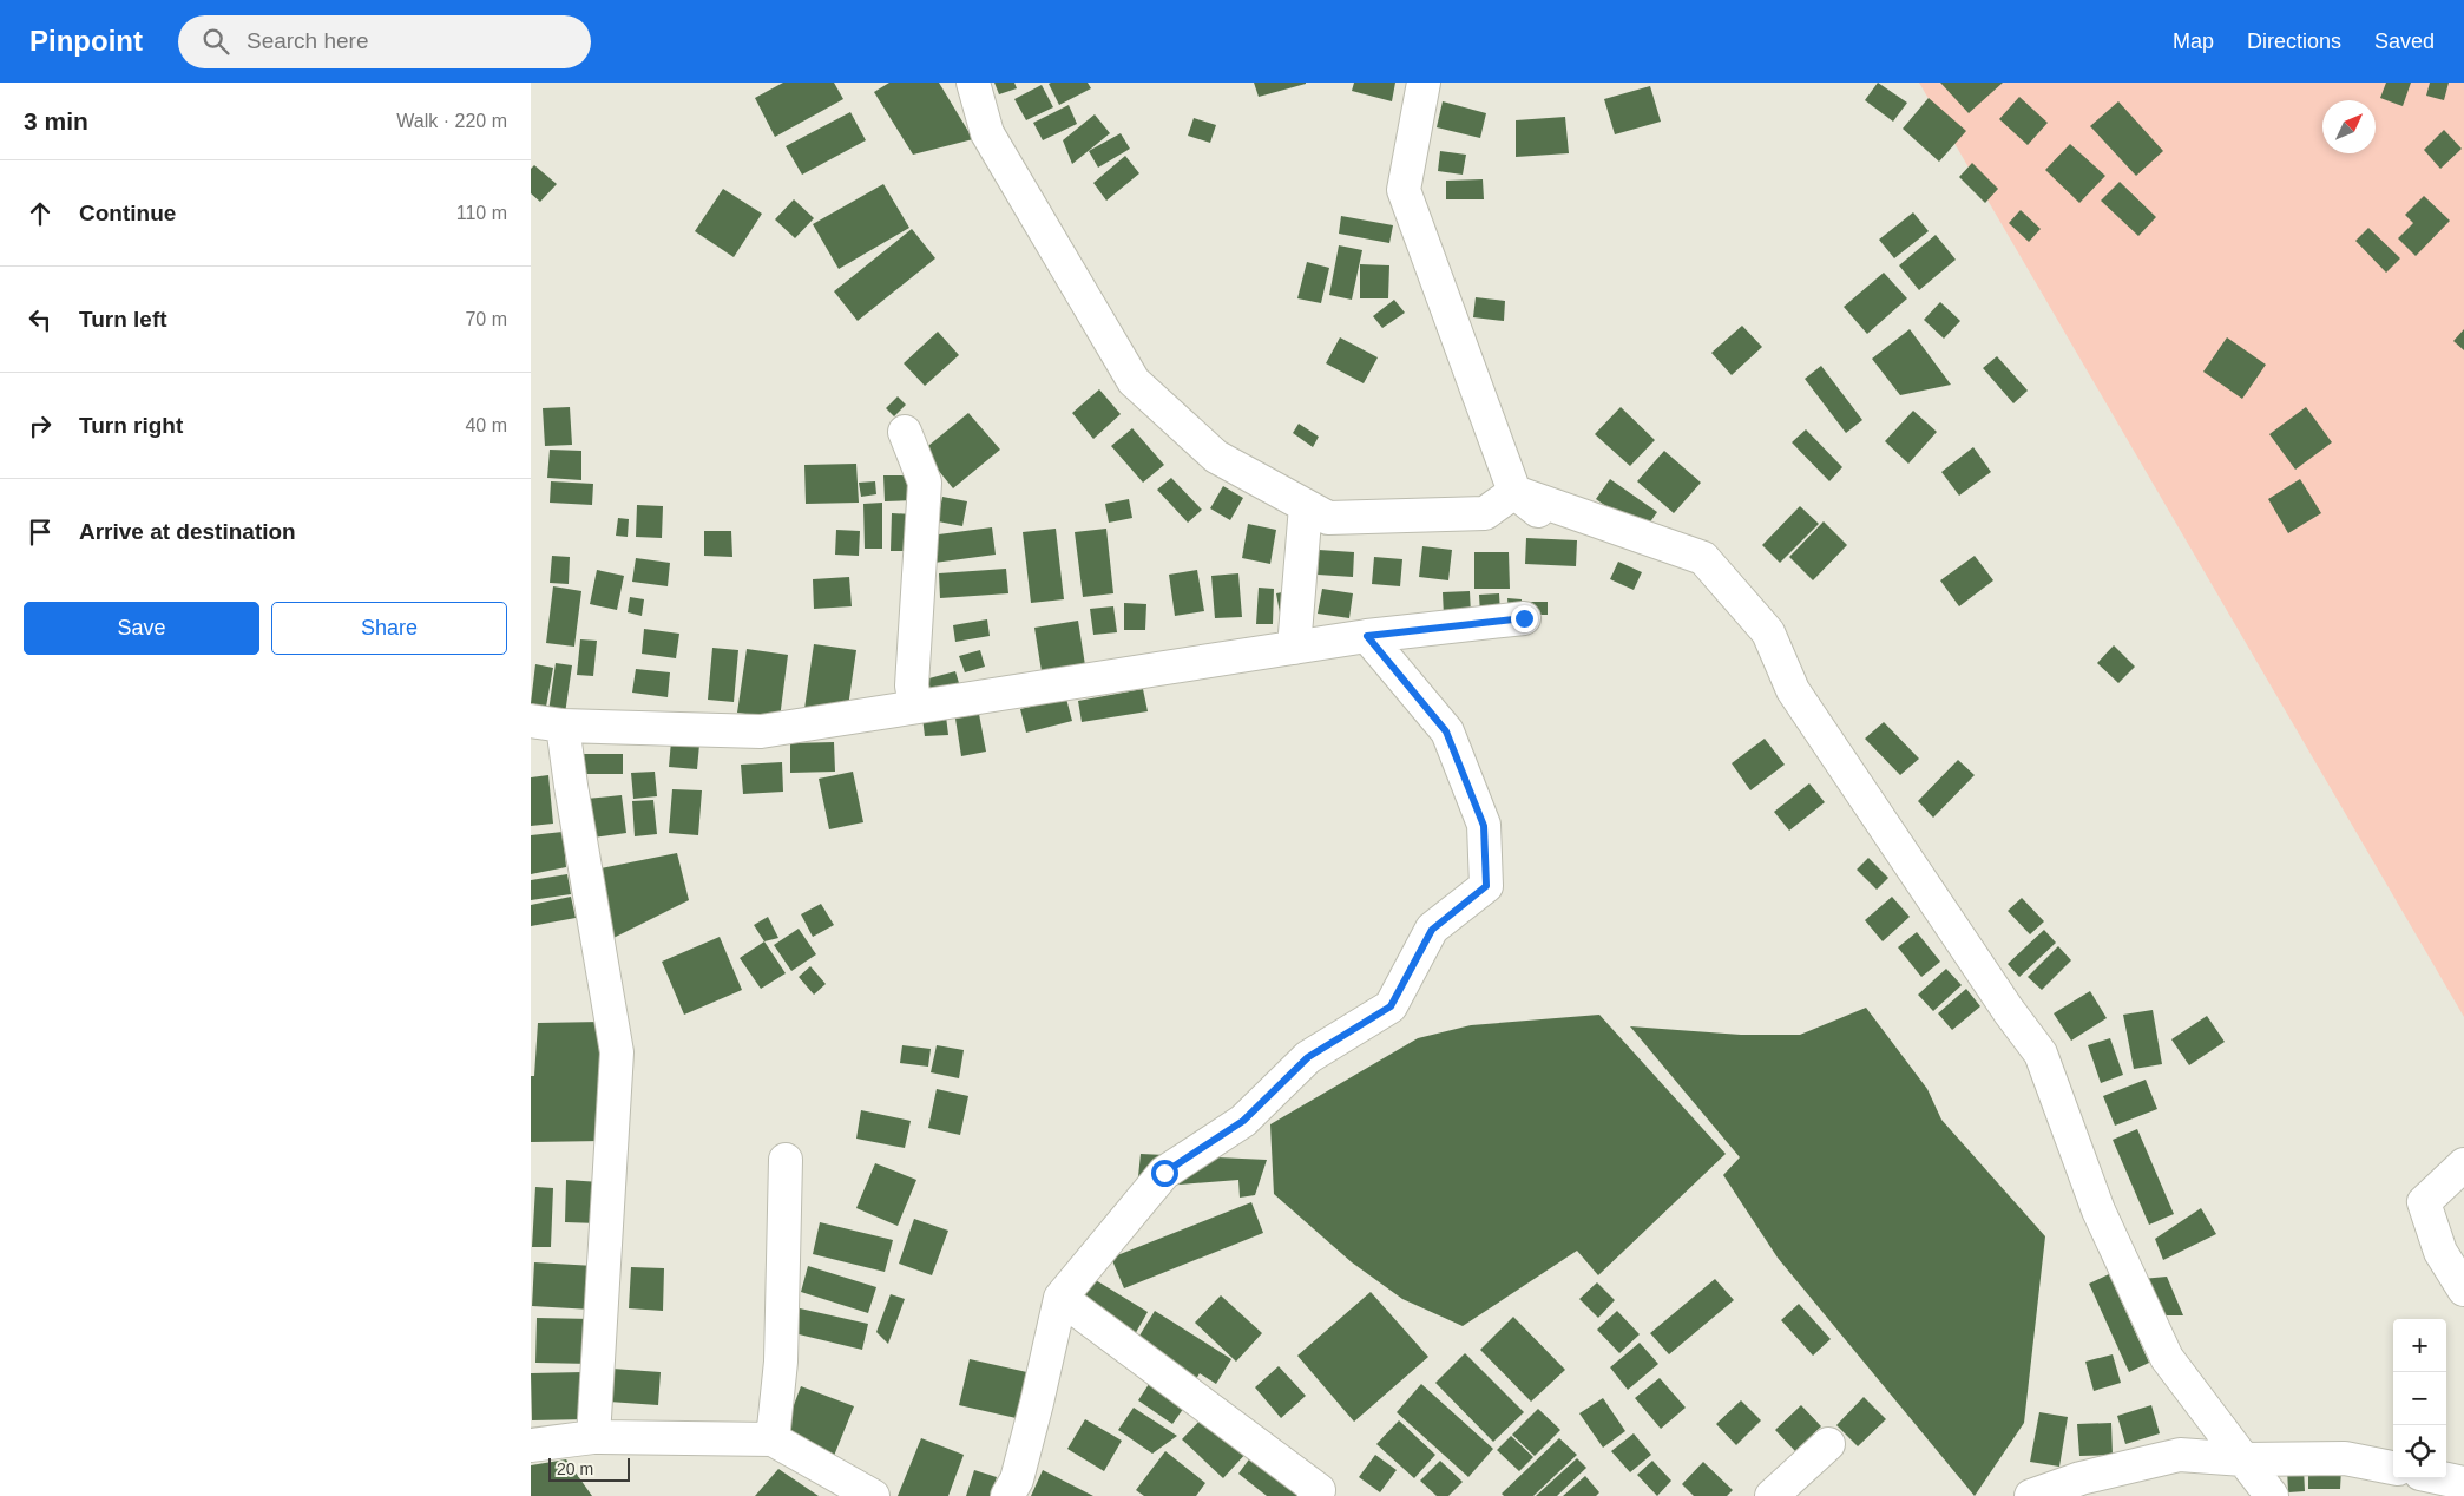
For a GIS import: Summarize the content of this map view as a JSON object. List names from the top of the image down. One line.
{"scale_bar":"20 m","north":"top right","page":{"header":"Pinpoint","search":"Search here","nav":["Map","Directions","Saved"],"heading":["3 min","Walk · 220 m"],"list":[["Continue","110 m"],["Turn left","70 m"],["Turn right","40 m"],"Arrive at destination"],"buttons":["Save","Share"],"map_buttons":["+","−"],"scale":"20 m"}}
